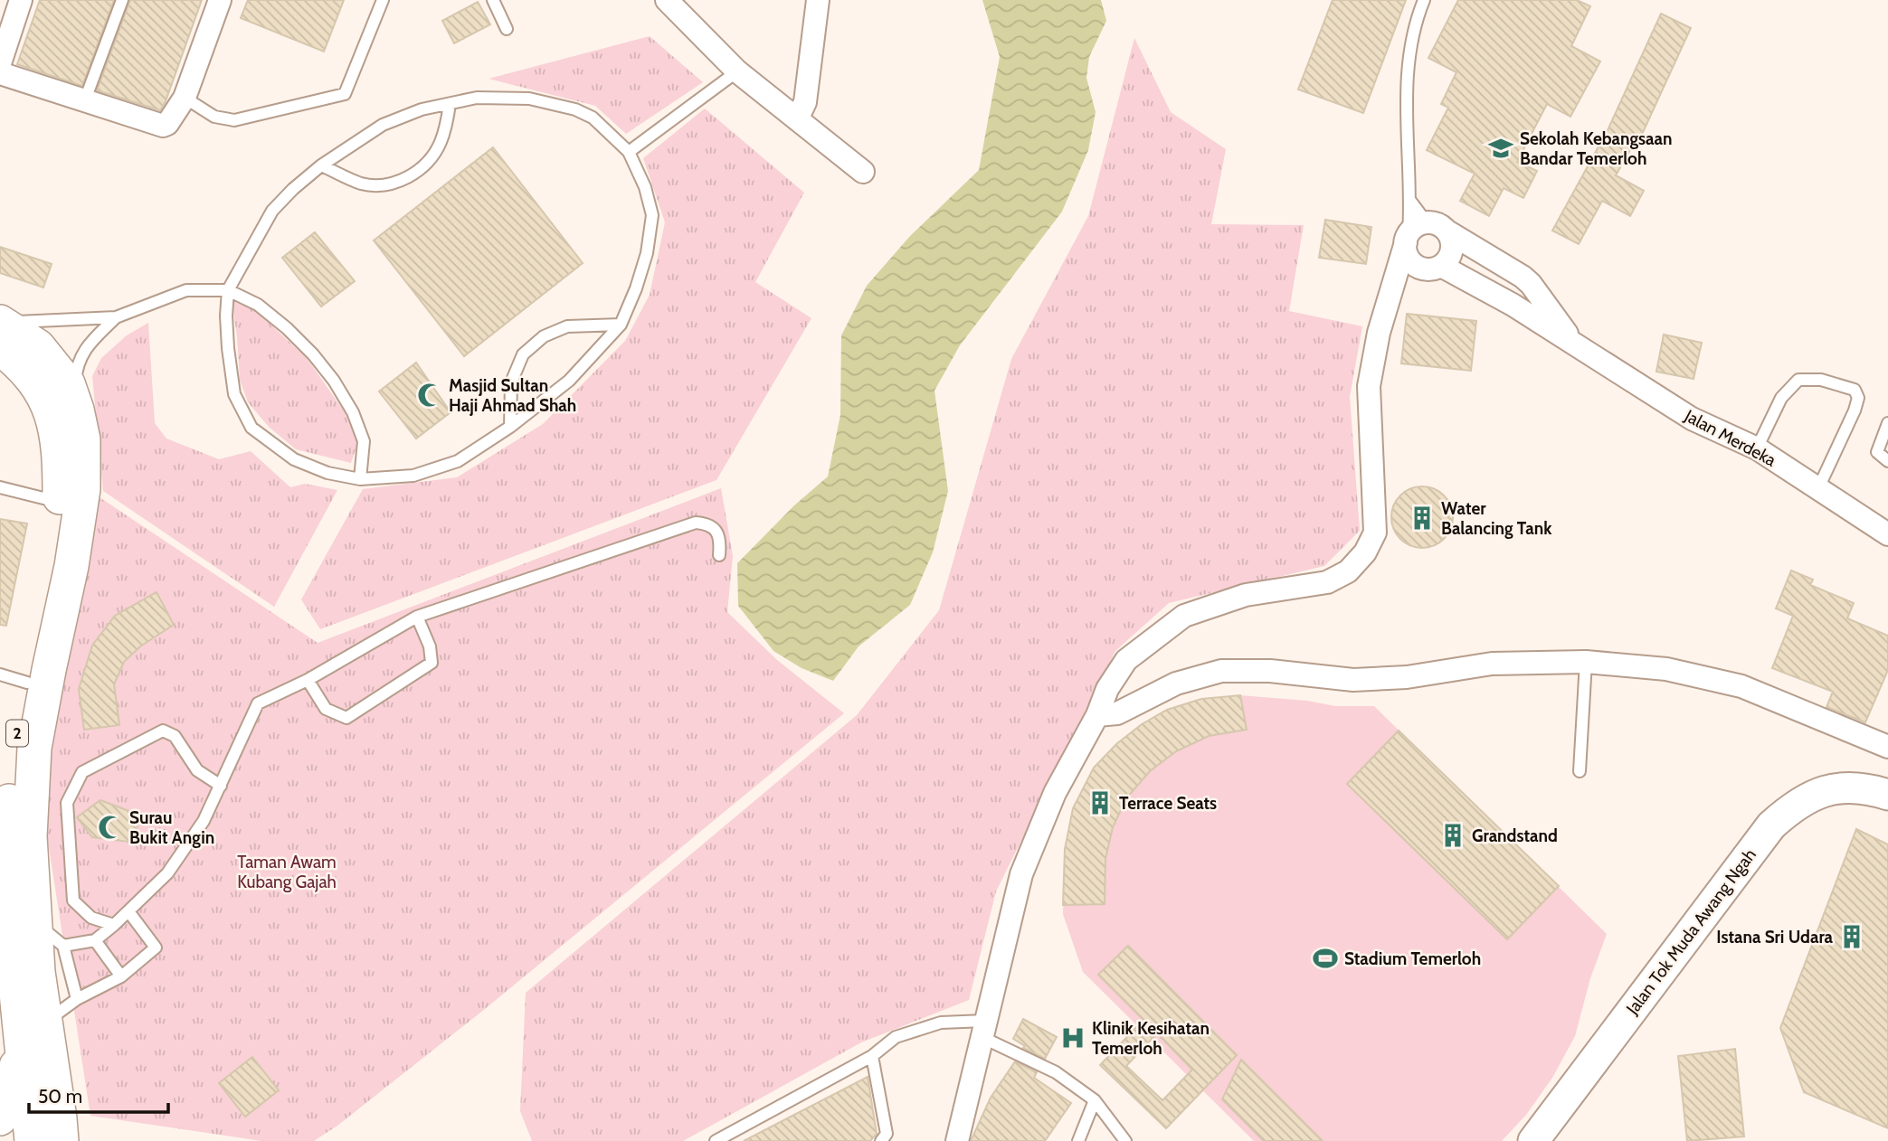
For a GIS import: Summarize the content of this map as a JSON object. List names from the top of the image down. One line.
{"streets":{"main road":["2","Jalan Tok Muda Awang Ngah"],"street":["Jalan Merdeka"]},"parks":["Taman Awam Kubang Gajah"],"places":{"school or university":["Sekolah Kebangsaan Bandar Temerloh"],"mosque":["Masjid Sultan Haji Ahmad Shah","Surau Bukit Angin"],"building":["Water Balancing Tank","Terrace Seats","Grandstand","Istana Sri Udara"],"sports":["Stadium Temerloh"],"hospital":["Klinik Kesihatan Temerloh"]},"scale_bar":"50 m"}
